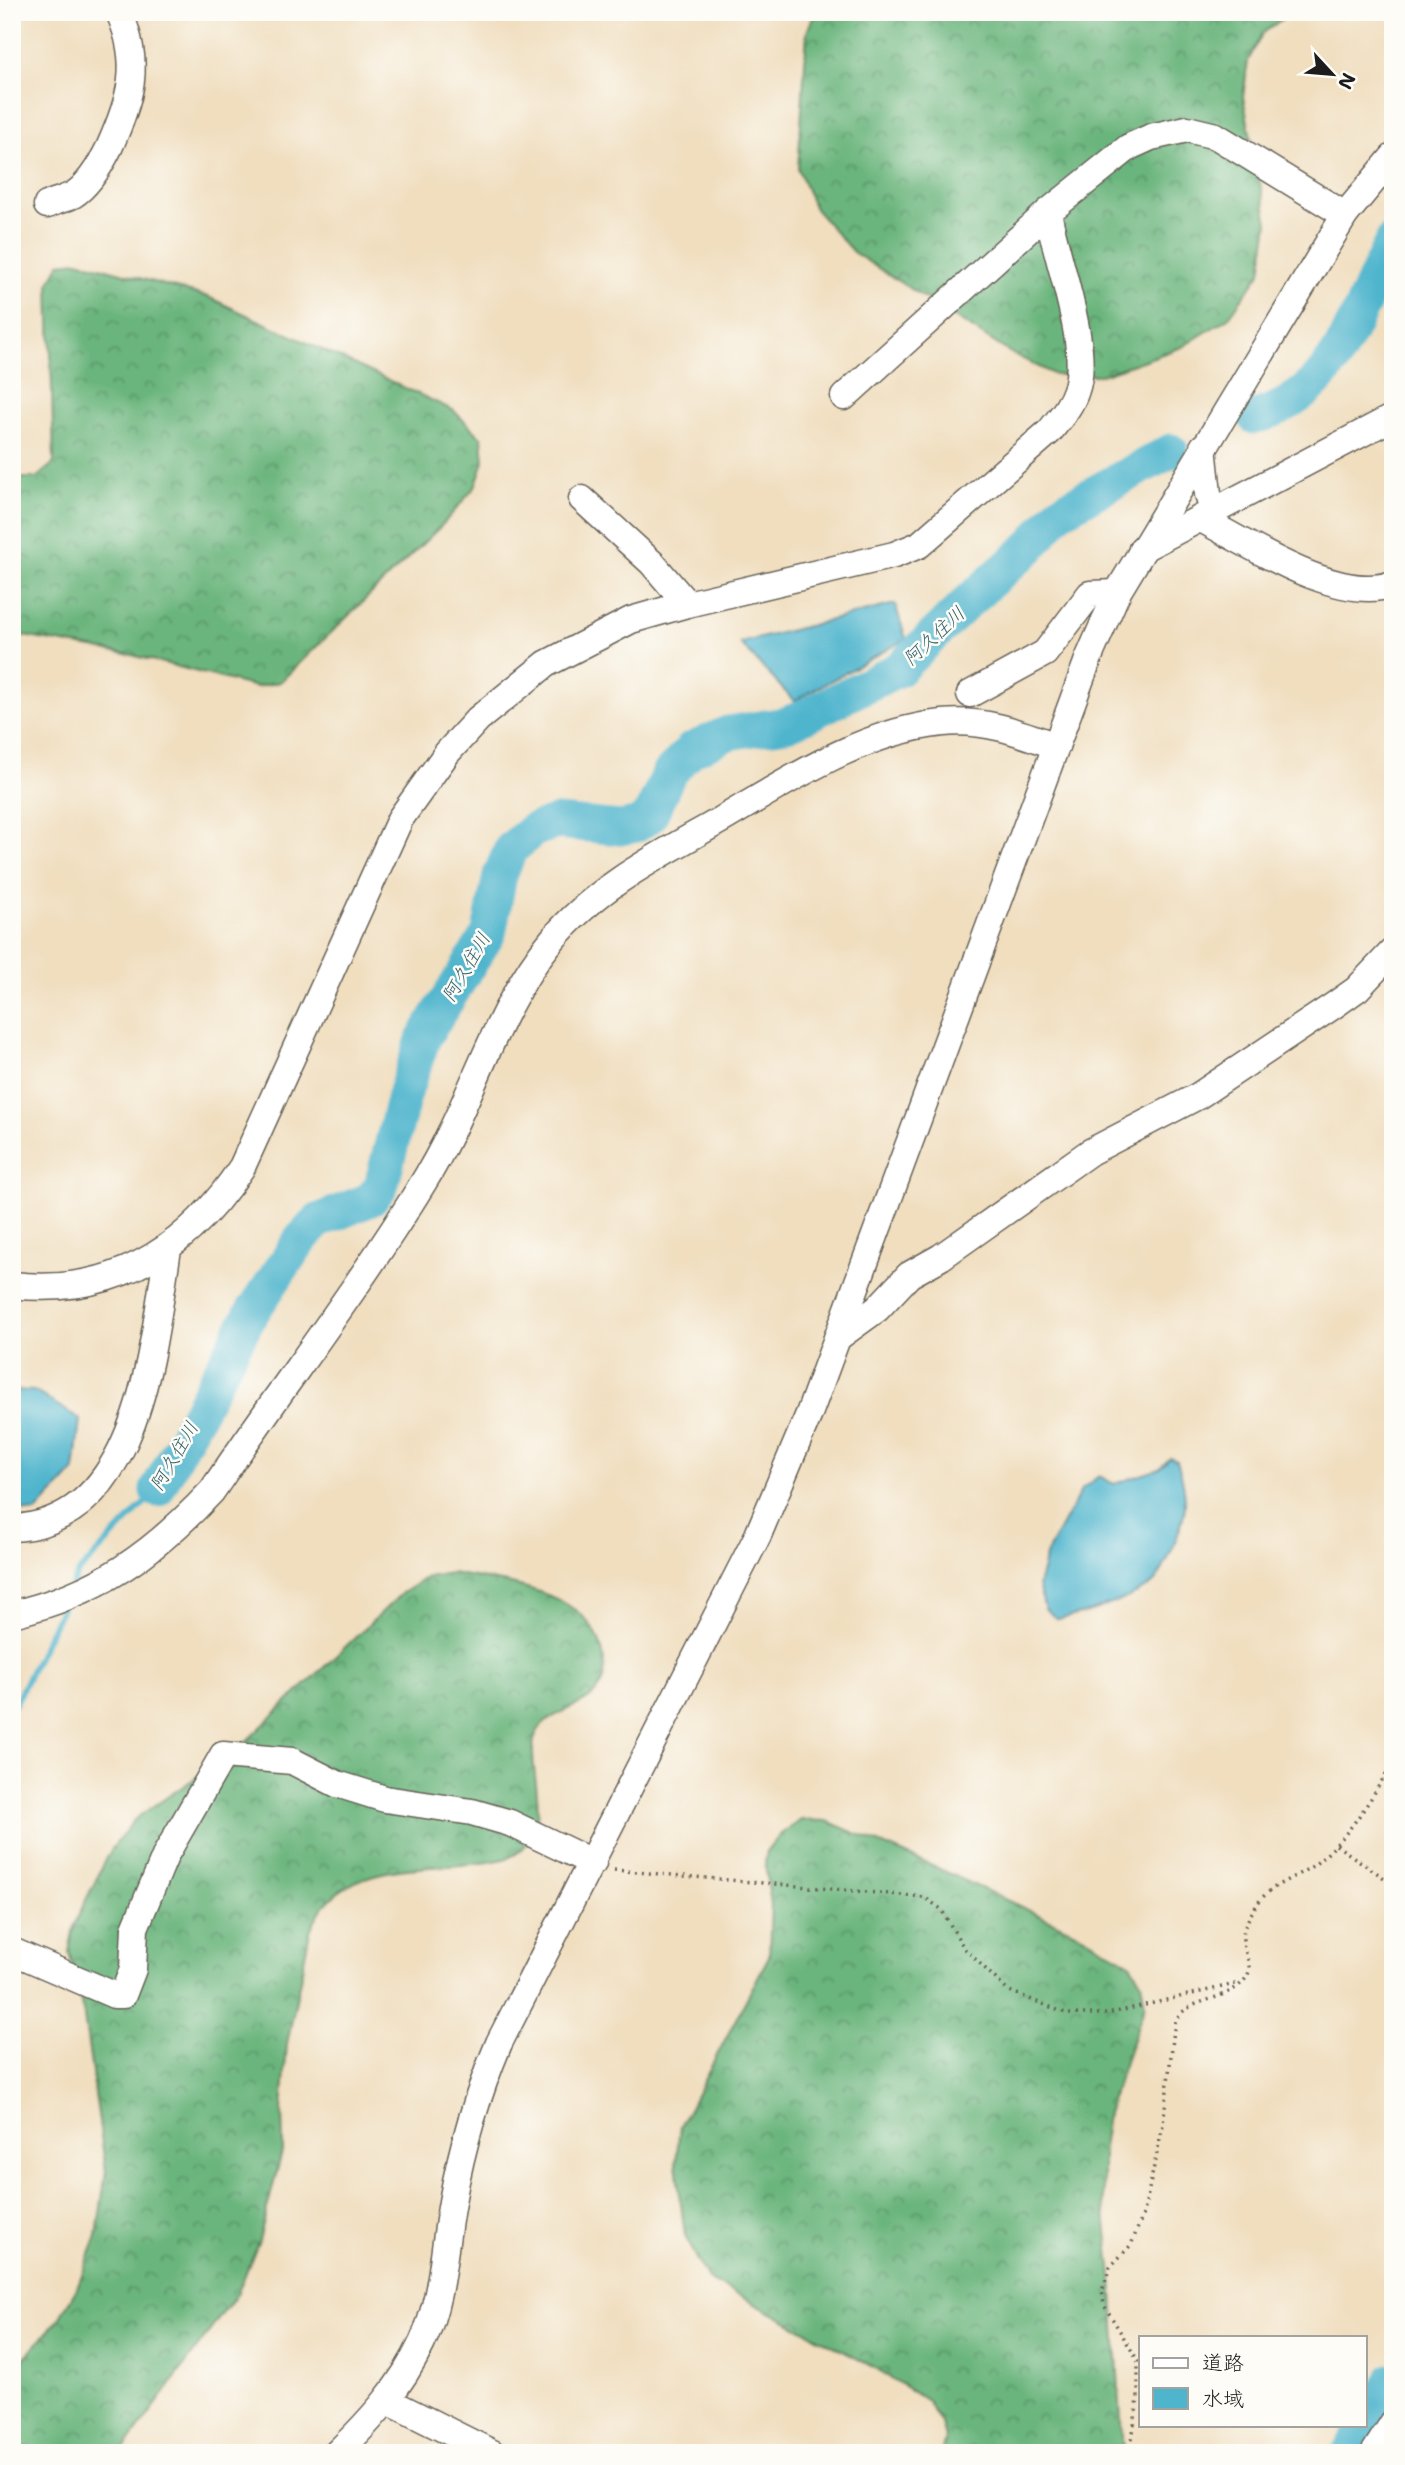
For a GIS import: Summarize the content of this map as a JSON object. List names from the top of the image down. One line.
{"water":["阿久住川"],"legend":["道路","水域"],"north":"bottom right"}
